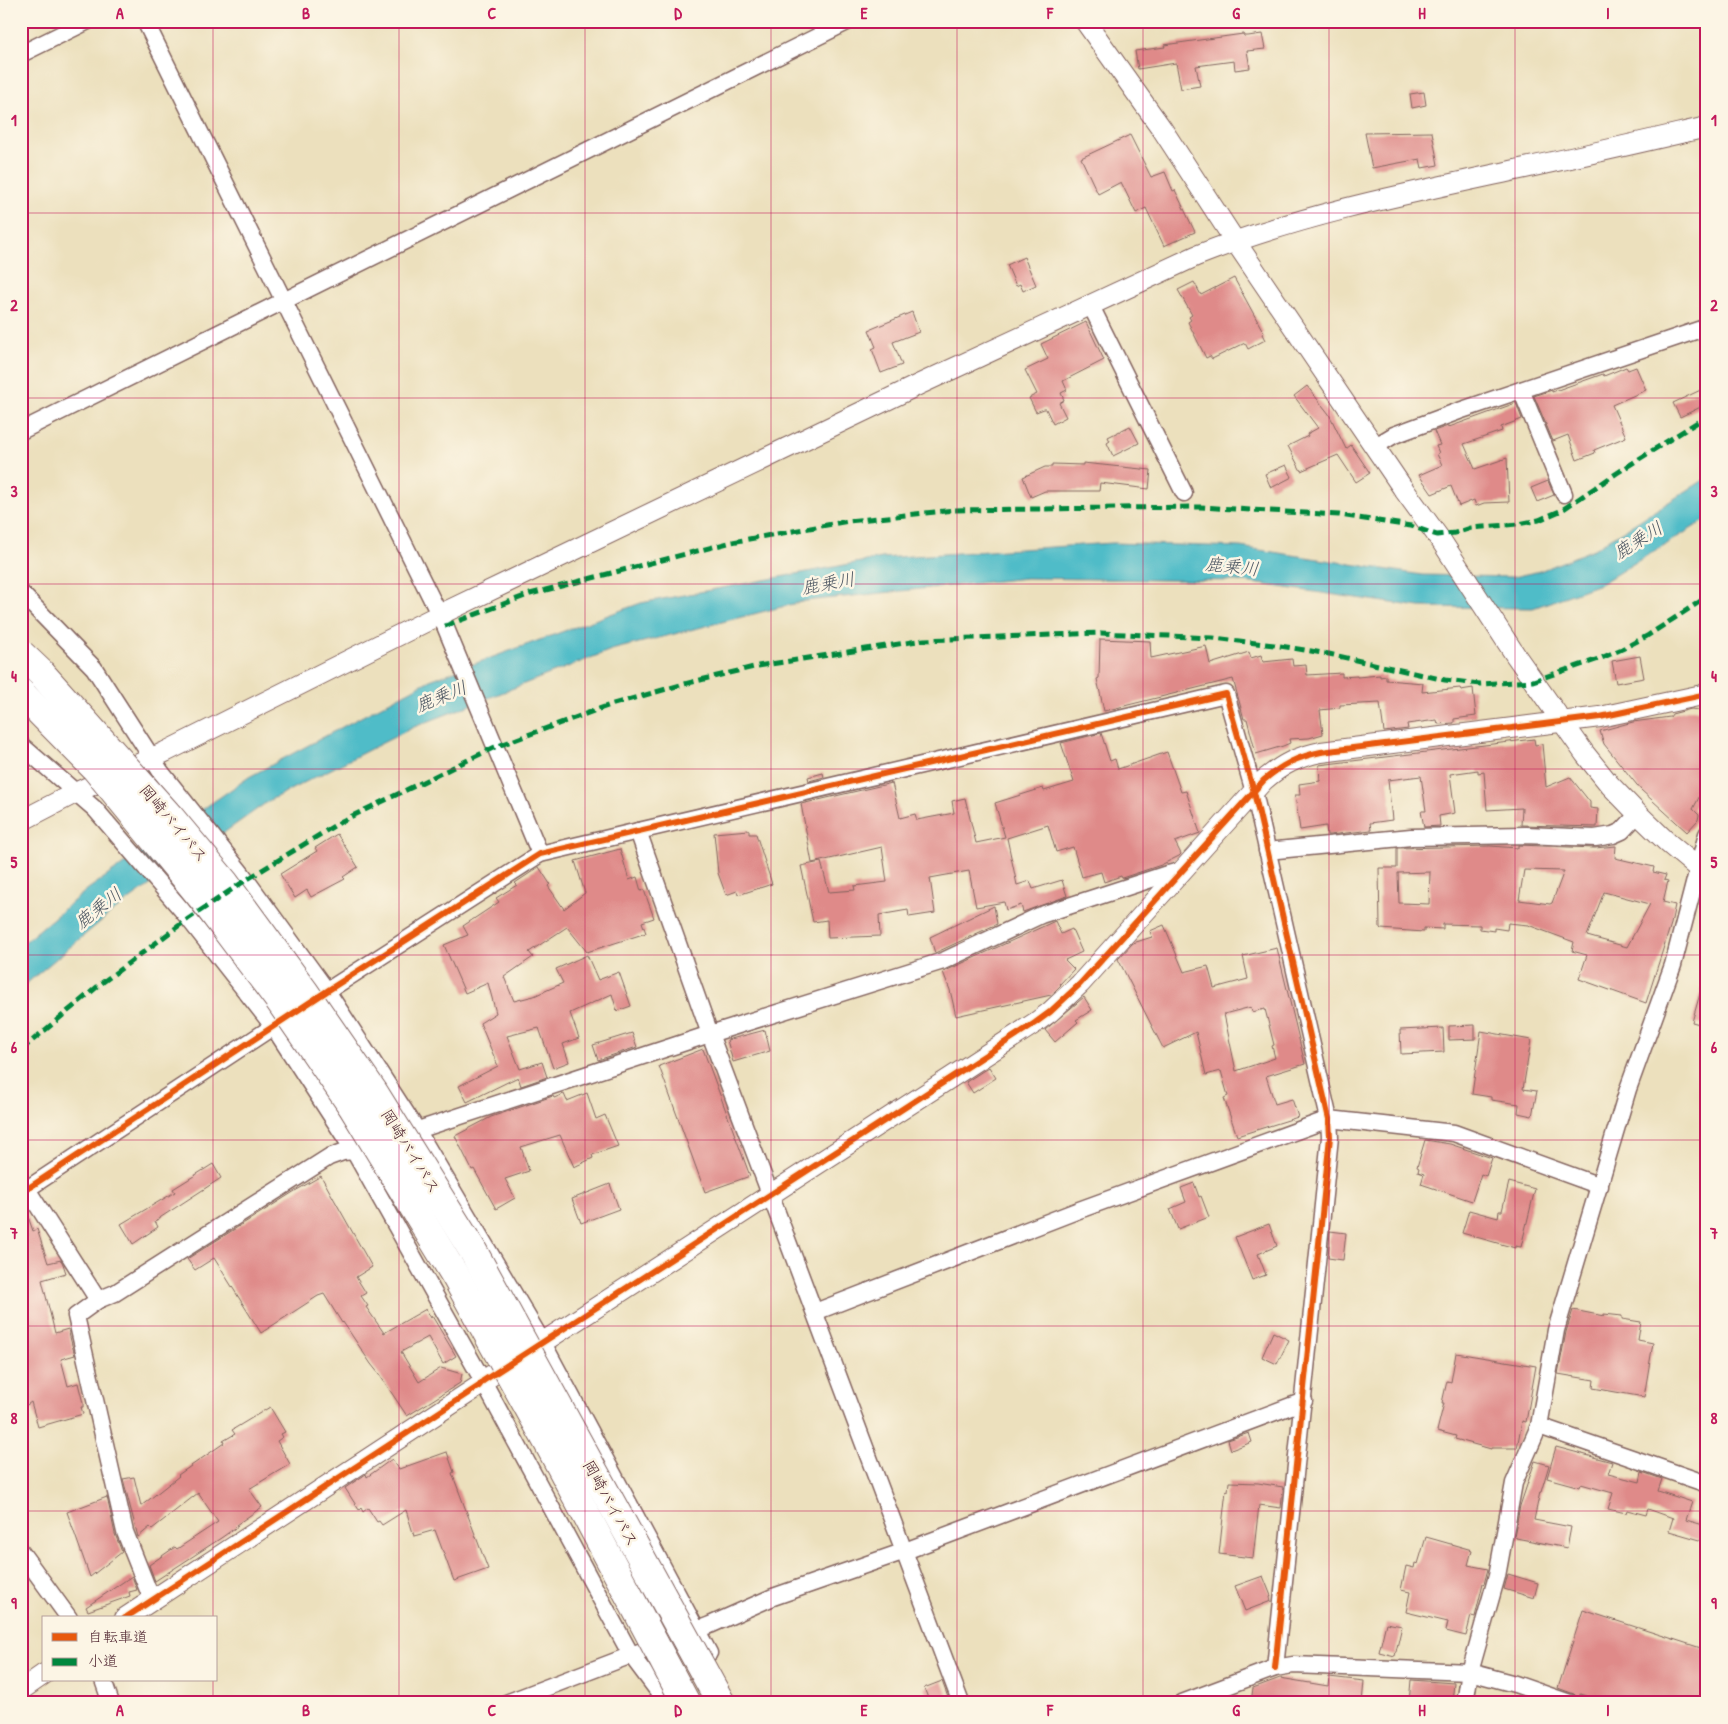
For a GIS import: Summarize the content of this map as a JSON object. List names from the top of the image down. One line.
{"streets":{"highway":["岡崎バイパス"]},"water":["鹿乗川"],"legend":["自転車道","小道"],"grid":{"columns":["A","B","C","D","E","F","G","H","I"],"rows":["1","2","3","4","5","6","7","8","9"]}}
